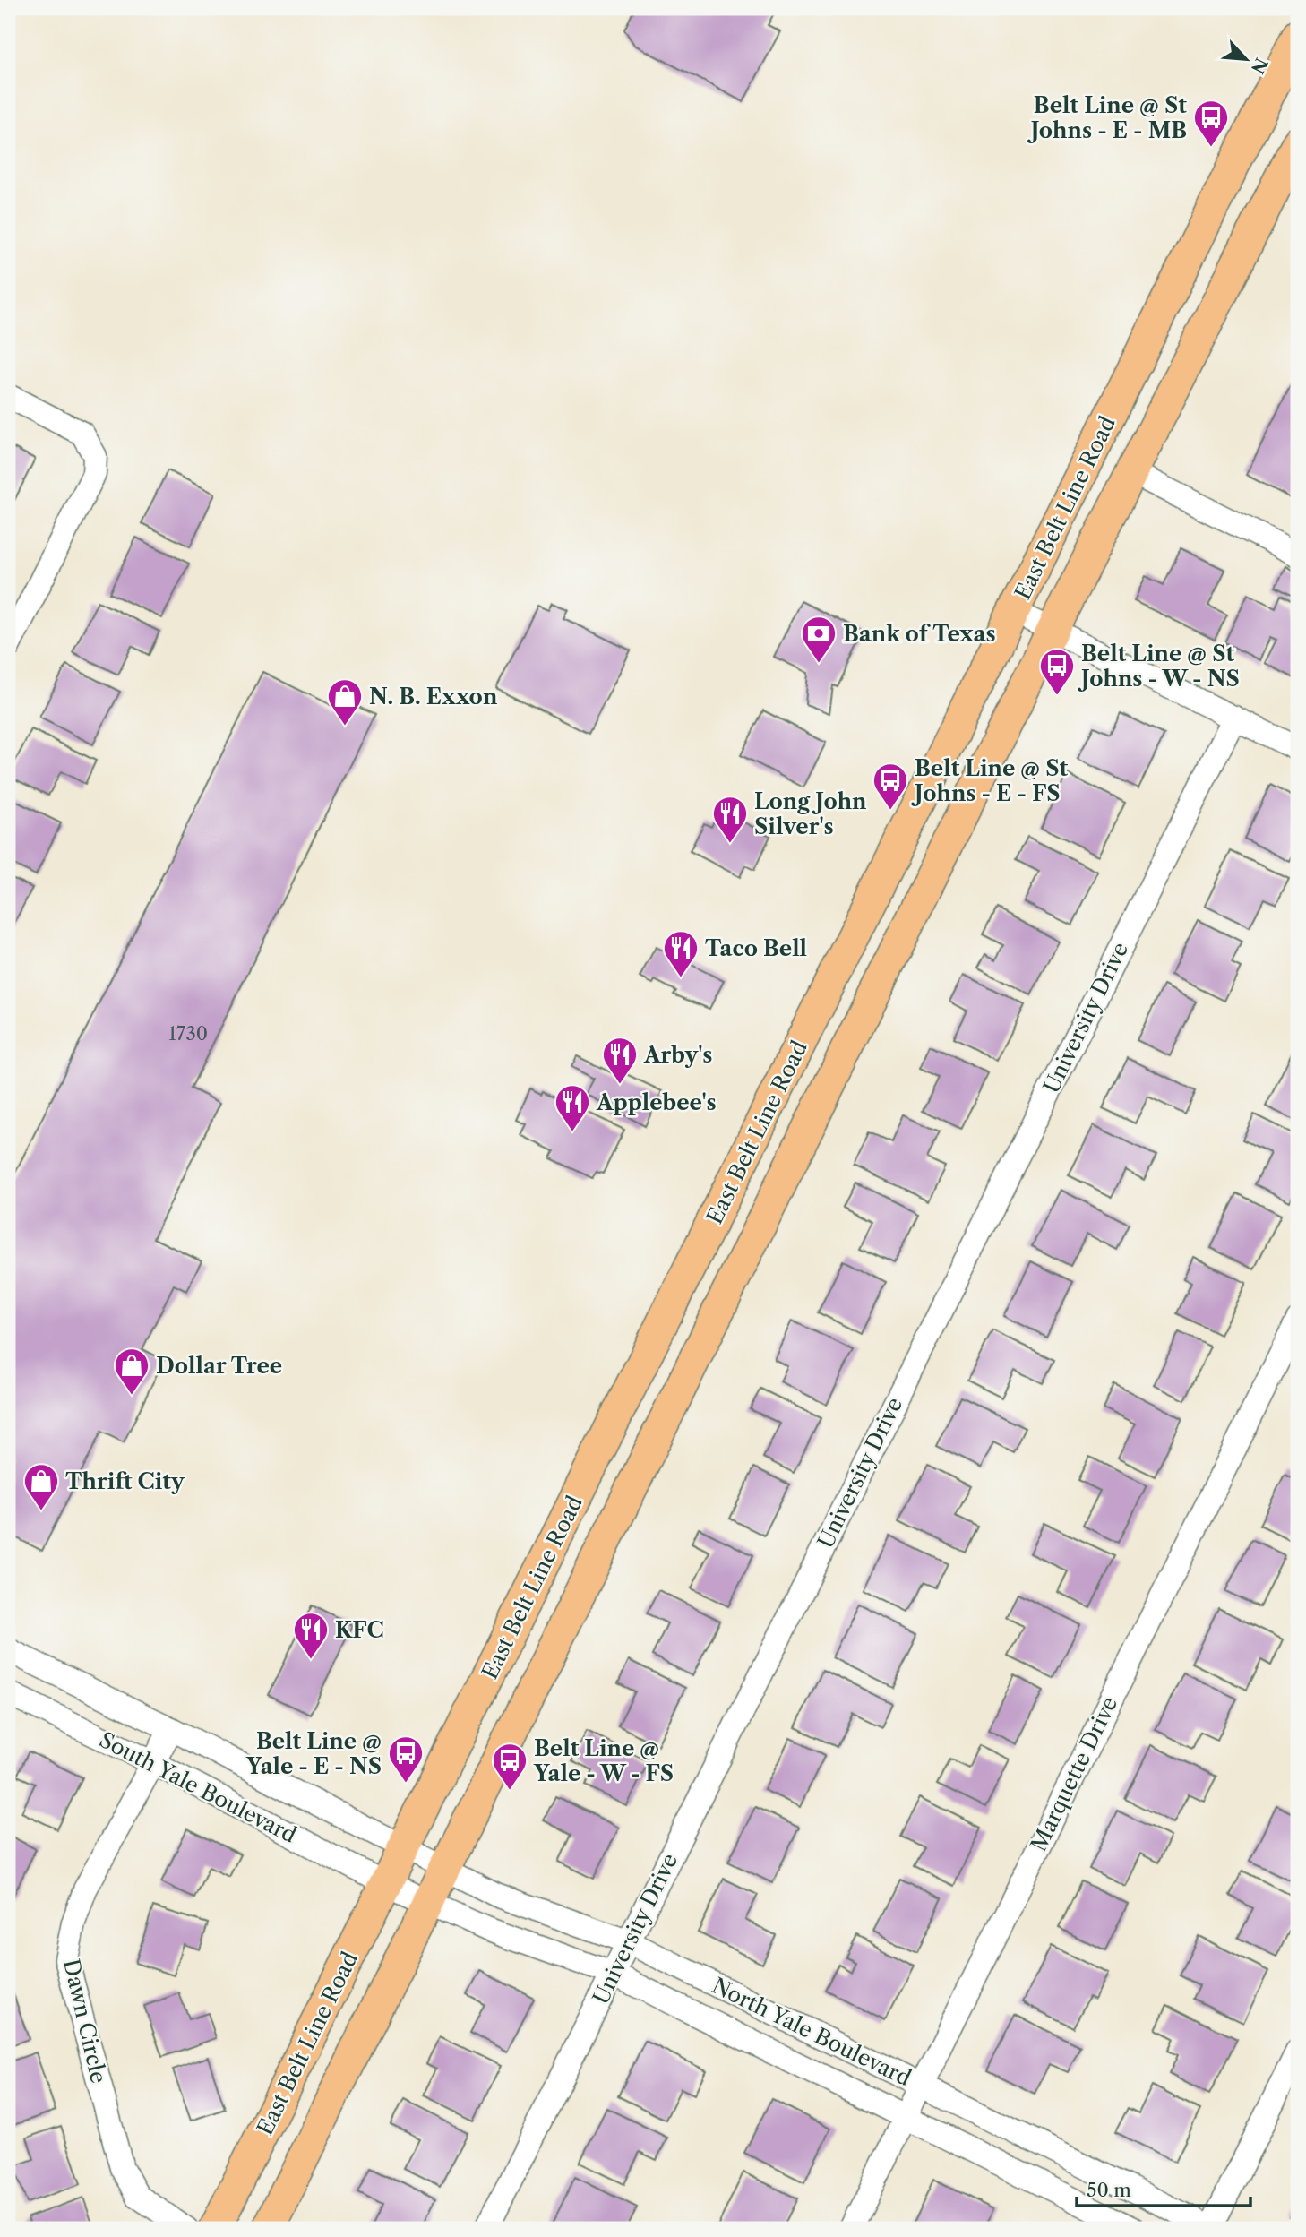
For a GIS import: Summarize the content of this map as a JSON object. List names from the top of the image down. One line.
{"streets":{"main road":["East Belt Line Road"],"street":["University Drive","Marquette Drive","South Yale Boulevard","Dawn Circle","North Yale Boulevard"]},"crossings":[["East Belt Line Road","South Yale Boulevard"],["East Belt Line Road","North Yale Boulevard"],["University Drive","North Yale Boulevard"],["Marquette Drive","North Yale Boulevard"],["South Yale Boulevard","Dawn Circle"],["South Yale Boulevard","North Yale Boulevard"]],"places":{"bus stop":["Belt Line @ St Johns - E - MB","Belt Line @ St Johns - W - NS","Belt Line @ St Johns - E - FS","Belt Line @ Yale - E - NS","Belt Line @ Yale - W - FS"],"bank":["Bank of Texas"],"shop":["N. B. Exxon","Dollar Tree","Thrift City"],"restaurant":["Long John Silver's","Taco Bell","Arby's","Applebee's","KFC"]},"house_numbers":["1730"],"scale_bar":"50 m","north":"bottom right"}
